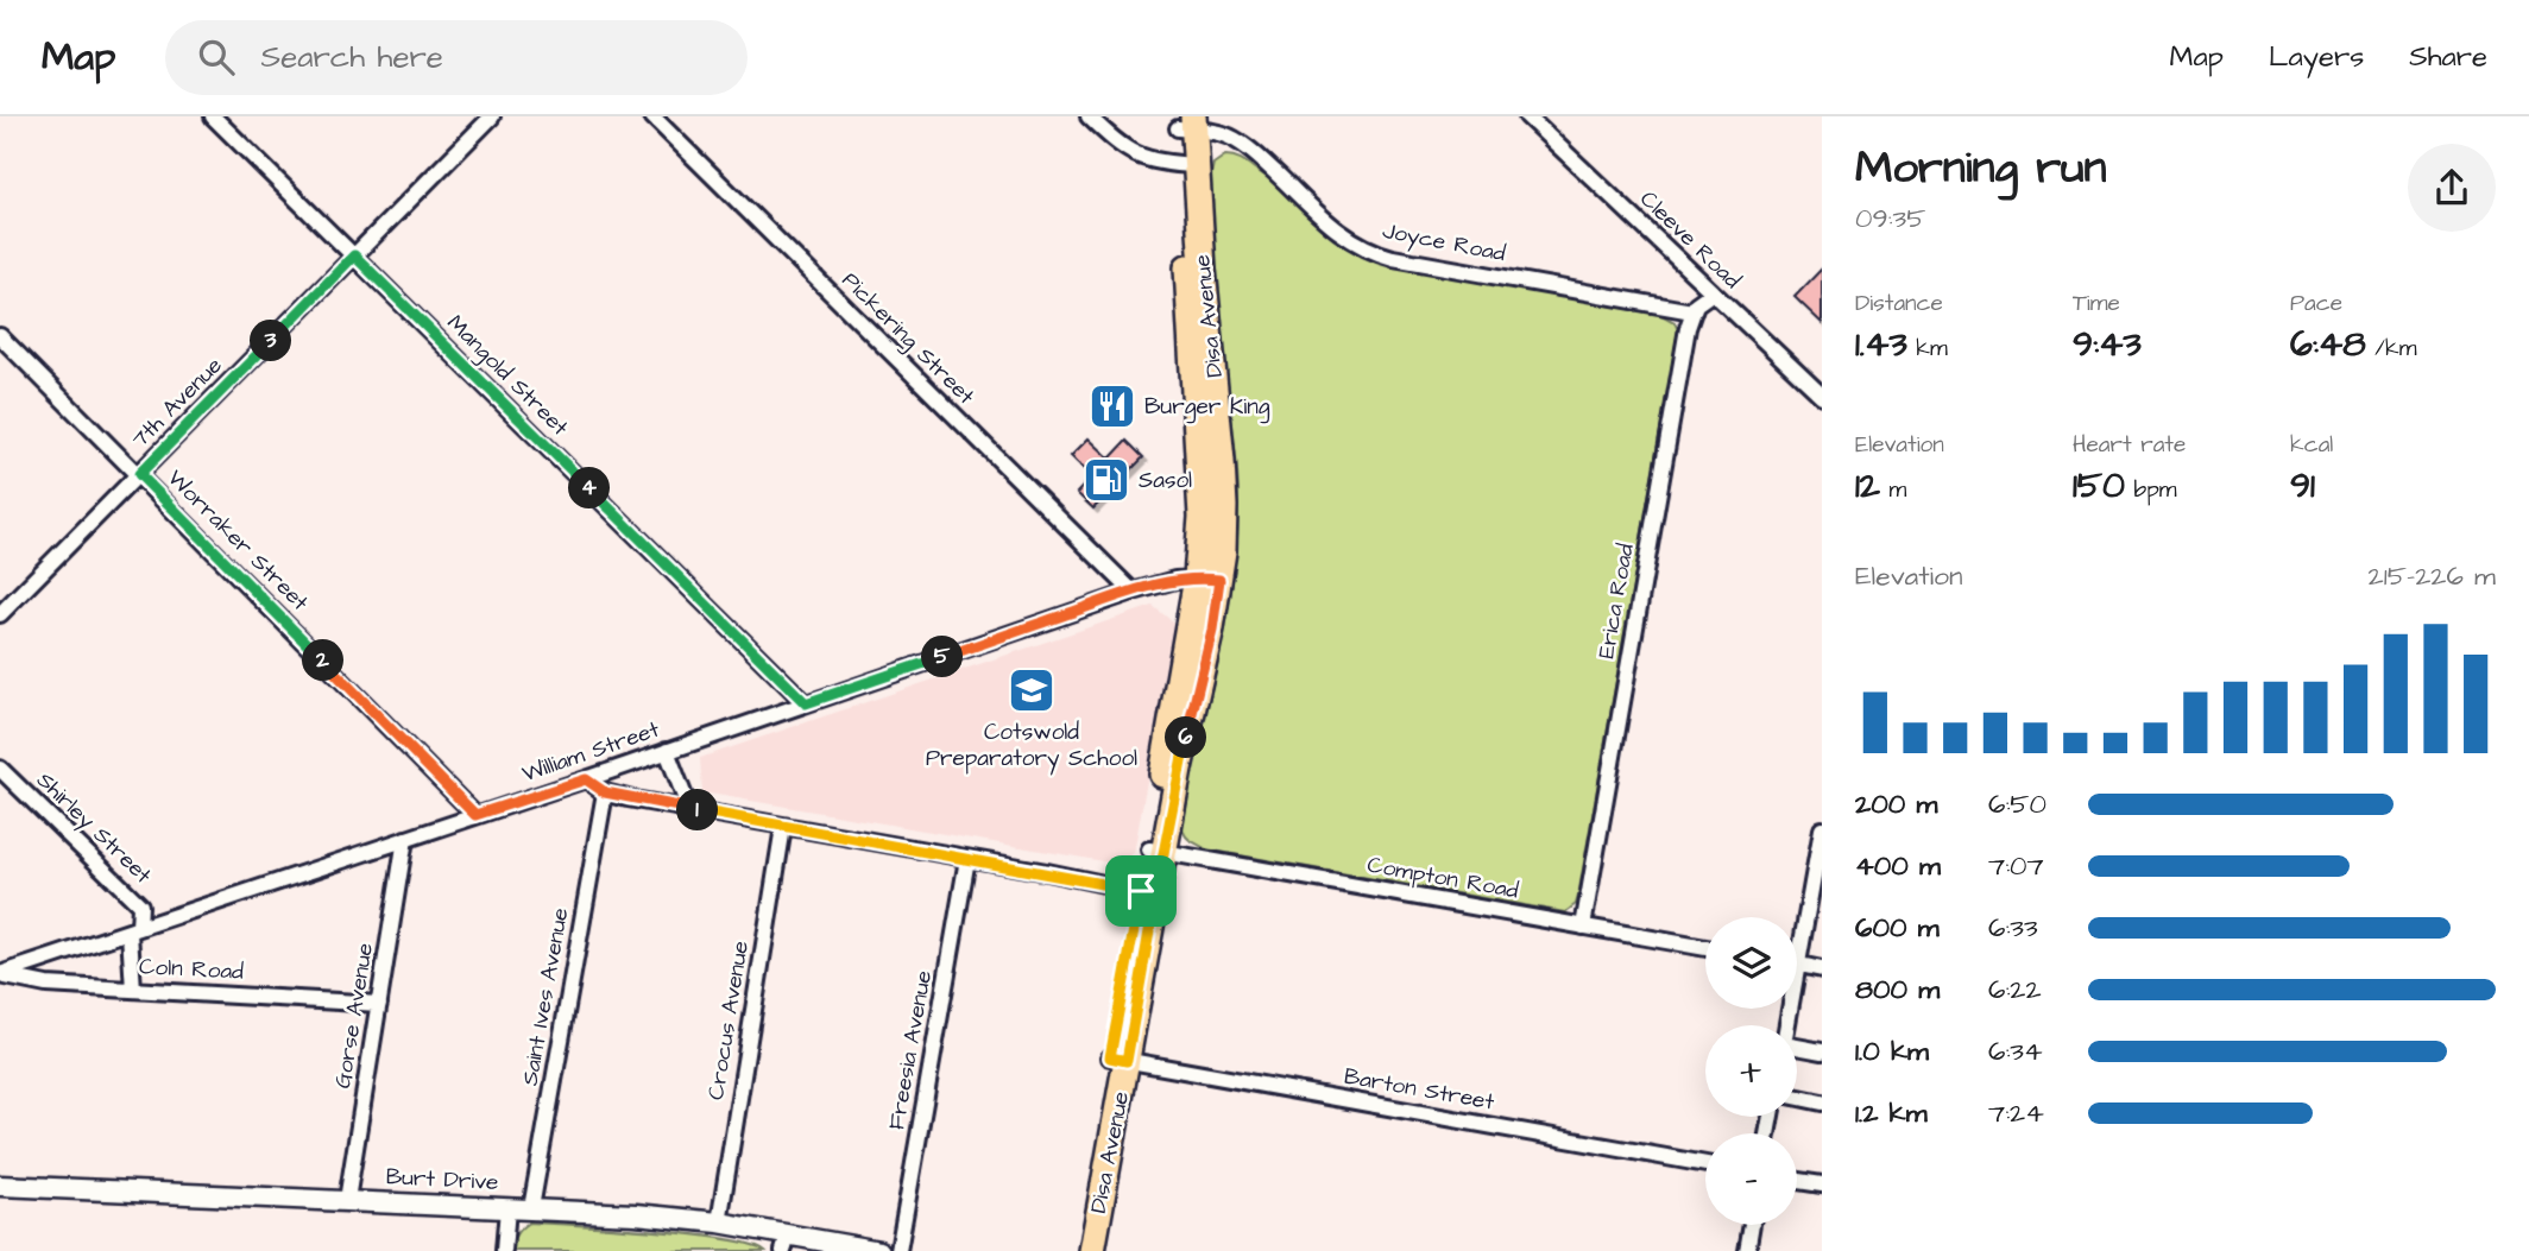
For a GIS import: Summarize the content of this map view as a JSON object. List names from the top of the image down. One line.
{"streets":{"main road":["Disa Avenue"],"street":["Cleeve Road","Joyce Road","Pickering Street","Mangold Street","7th Avenue","Worraker Street","Erica Road","William Street","Shirley Street","Compton Road","Coln Road","Saint Ives Avenue","Gorse Avenue","Crocus Avenue","Freesia Avenue","Barton Street","Burt Drive"]},"crossings":[["Joyce Road","Disa Avenue"],["Joyce Road","Erica Road"],["Disa Avenue","William Street"],["Disa Avenue","Compton Road"],["Disa Avenue","Barton Street"],["Pickering Street","William Street"],["Mangold Street","7th Avenue"],["Mangold Street","William Street"],["7th Avenue","Worraker Street"],["Worraker Street","William Street"],["Erica Road","Compton Road"],["William Street","Shirley Street"],["William Street","Coln Road"],["William Street","Gorse Avenue"],["Shirley Street","Coln Road"],["Coln Road","Gorse Avenue"],["Saint Ives Avenue","Burt Drive"],["Gorse Avenue","Burt Drive"],["Crocus Avenue","Burt Drive"]],"places":{"restaurant":["Burger King"],"fuel station":["Sasol"],"school or university":["Cotswold Preparatory School"]},"page":{"header":"Map","search":"Search here","nav":["Map","Layers","Share"],"heading":["Morning run","09:35"],"stats":[["Distance","1.43 km"],["Time","9:43"],["Pace","6:48 /km"],["Elevation","12 m"],["Heart rate","150 bpm"],["kcal","91"]],"pins":["3","4","5","2","6","1"],"chart":["Elevation","215–226 m"],"list":[{"name":"200 m","note":"6:50"},{"name":"400 m","note":"7:07"},{"name":"600 m","note":"6:33"},{"name":"800 m","note":"6:22"},{"name":"1.0 km","note":"6:34"},{"name":"1.2 km","note":"7:24"}],"map_buttons":["+","−"]}}
